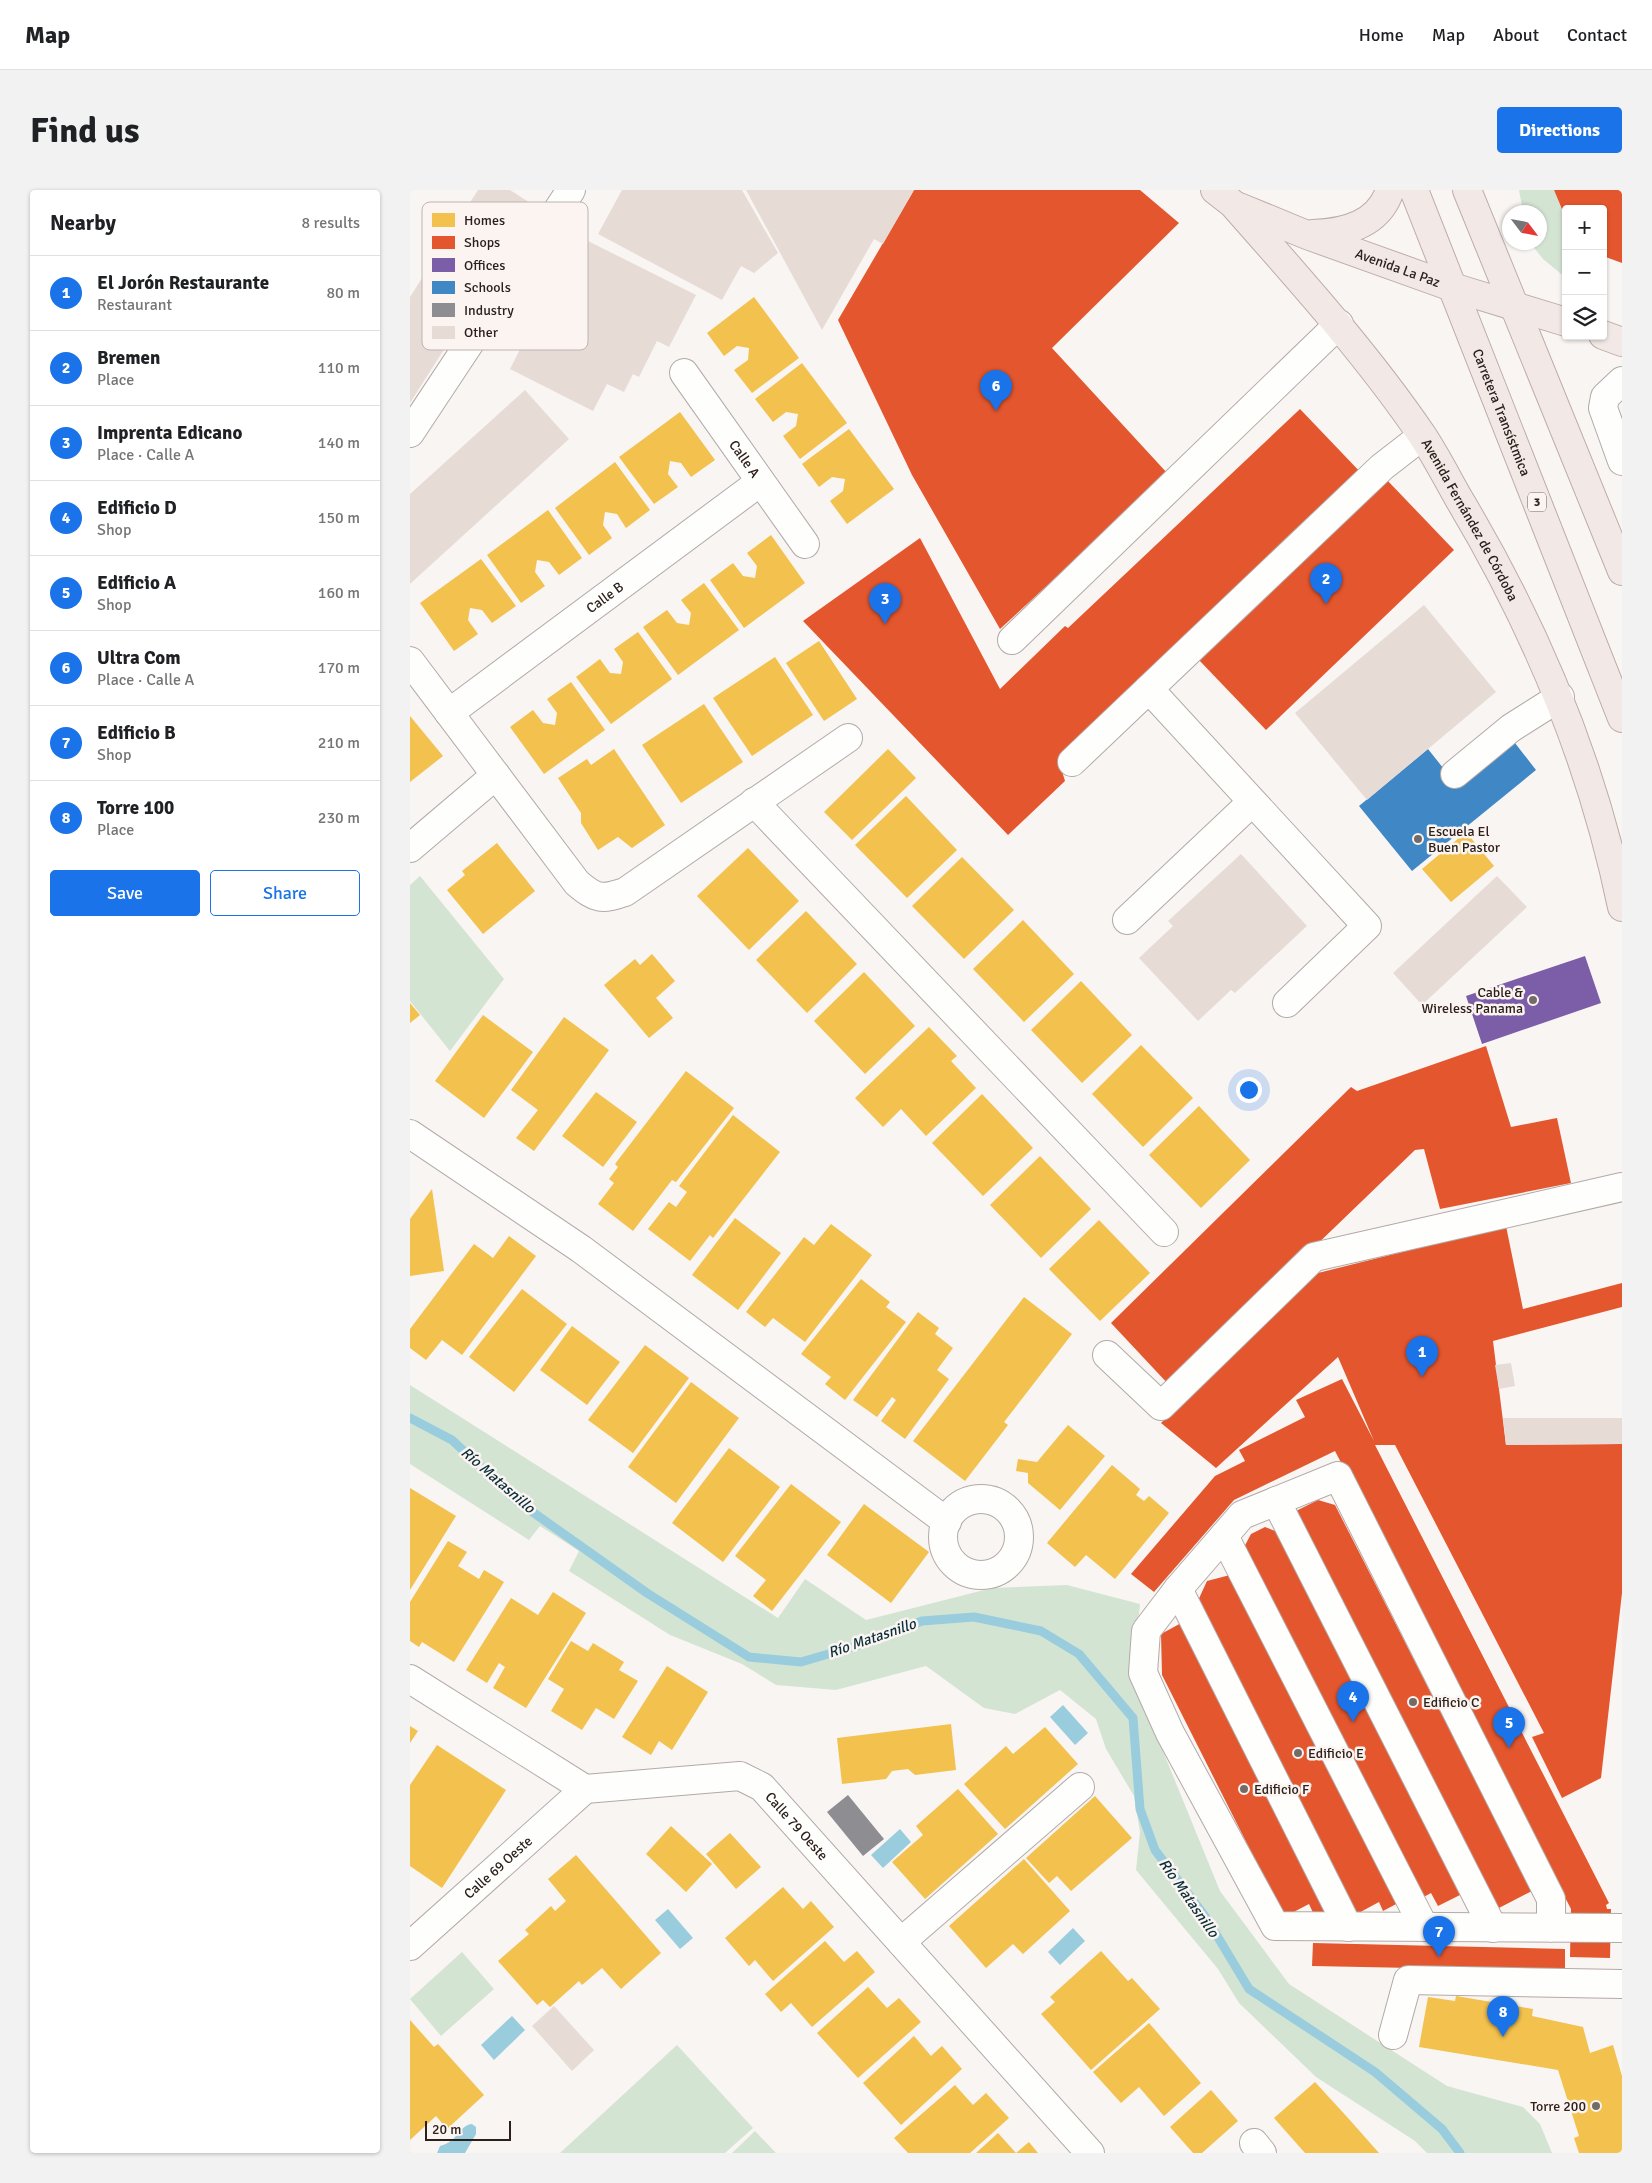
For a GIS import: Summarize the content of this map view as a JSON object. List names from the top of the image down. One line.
{"streets":{"main road":["Avenida La Paz","Carretera Transístmica","3","Avenida Fernández de Córdoba"],"street":["Calle A","Calle B","Calle 79 Oeste","Calle 69 Oeste"]},"crossings":[["Avenida La Paz","Carretera Transístmica"],["Avenida La Paz","Avenida Fernández de Córdoba"],["Calle A","Calle B"],["Calle 79 Oeste","Calle 69 Oeste"]],"water":["Río Matasnillo"],"places":["Escuela El Buen Pastor","Cable & Wireless Panama","Edificio C","Edificio E","Edificio F","Torre 200"],"legend":["Homes","Shops","Offices","Schools","Industry","Other"],"scale_bar":"20 m","north":"bottom right","page":{"header":"Map","nav":["Home","Map","About","Contact"],"buttons":["Directions",["Save","Share"]],"title":"Find us","heading":["Nearby","8 results"],"map_buttons":["+","−"],"list":[{"mark":"1","name":"El Jorón Restaurante","note":"Restaurant","value":"80 m"},{"mark":"2","name":"Bremen","note":"Place","value":"110 m"},{"mark":"3","name":"Imprenta Edicano","note":"Place · Calle A","value":"140 m"},{"mark":"4","name":"Edificio D","note":"Shop","value":"150 m"},{"mark":"5","name":"Edificio A","note":"Shop","value":"160 m"},{"mark":"6","name":"Ultra Com","note":"Place · Calle A","value":"170 m"},{"mark":"7","name":"Edificio B","note":"Shop","value":"210 m"},{"mark":"8","name":"Torre 100","note":"Place","value":"230 m"}],"pins":["6","2","3","1","4","5","7","8"],"scale":"20 m"}}
